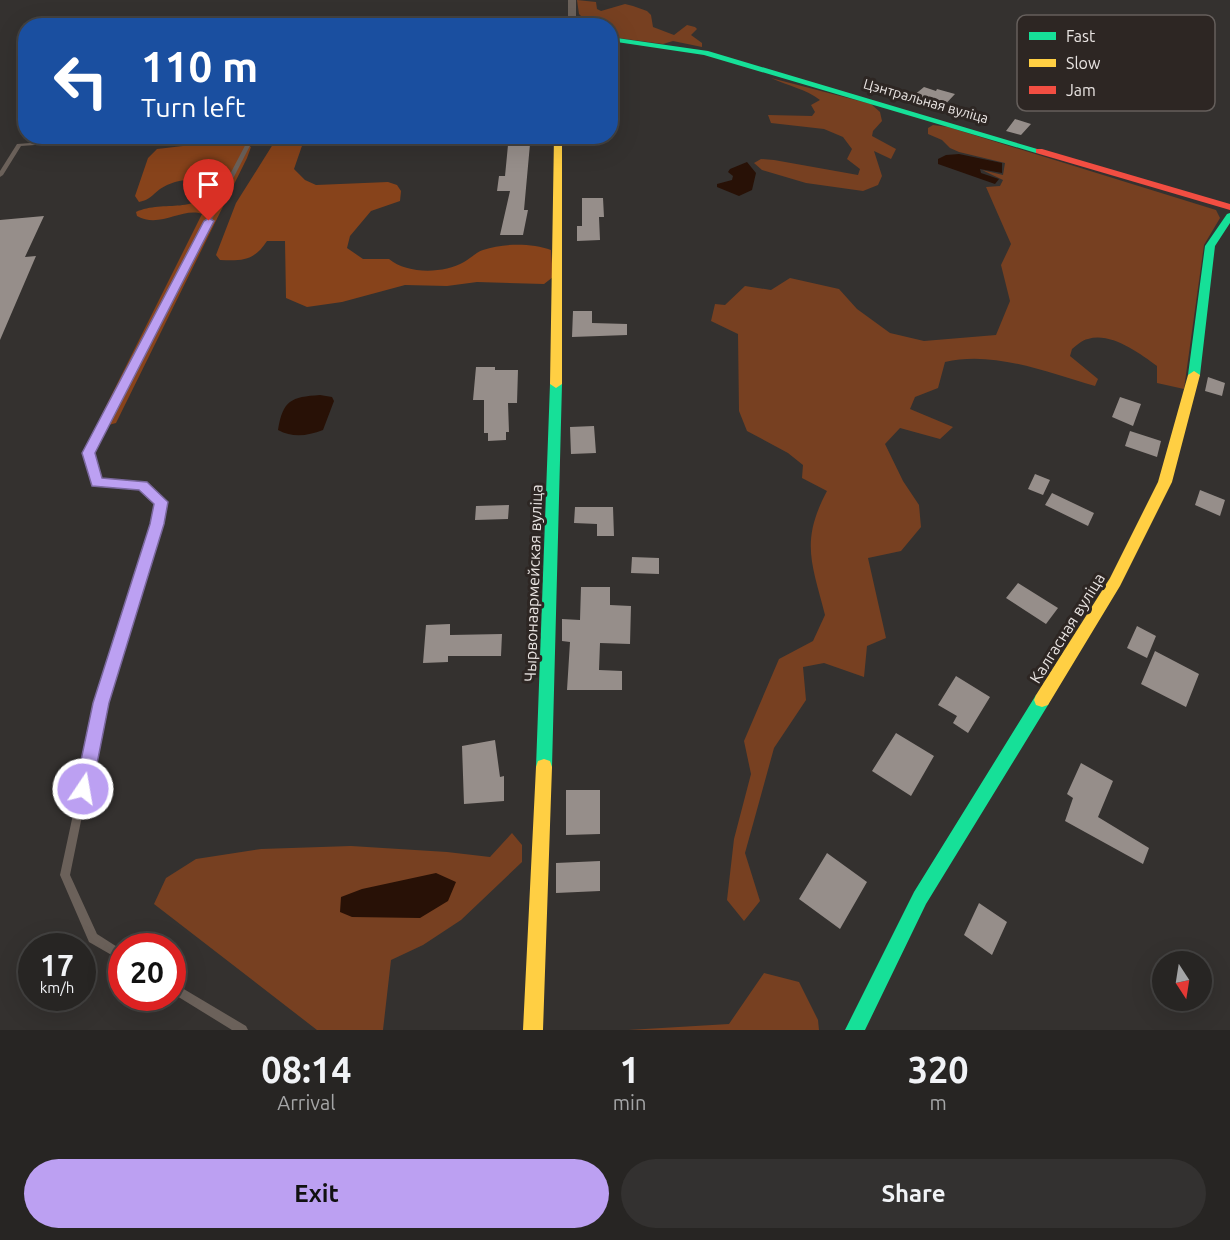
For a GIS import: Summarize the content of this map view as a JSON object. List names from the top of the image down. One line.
{"streets":{"street":["Цэнтральная вуліца","Чырвонаармейская вуліца","Калгасная вуліца"]},"legend":["Fast","Slow","Jam"],"north":"bottom","page":{"turn":["110 m","Turn left"],"speed":"17 km/h","limit":"20","eta":["08:14","Arrival","1","min","320","m"],"buttons":["Exit","Share"]}}
